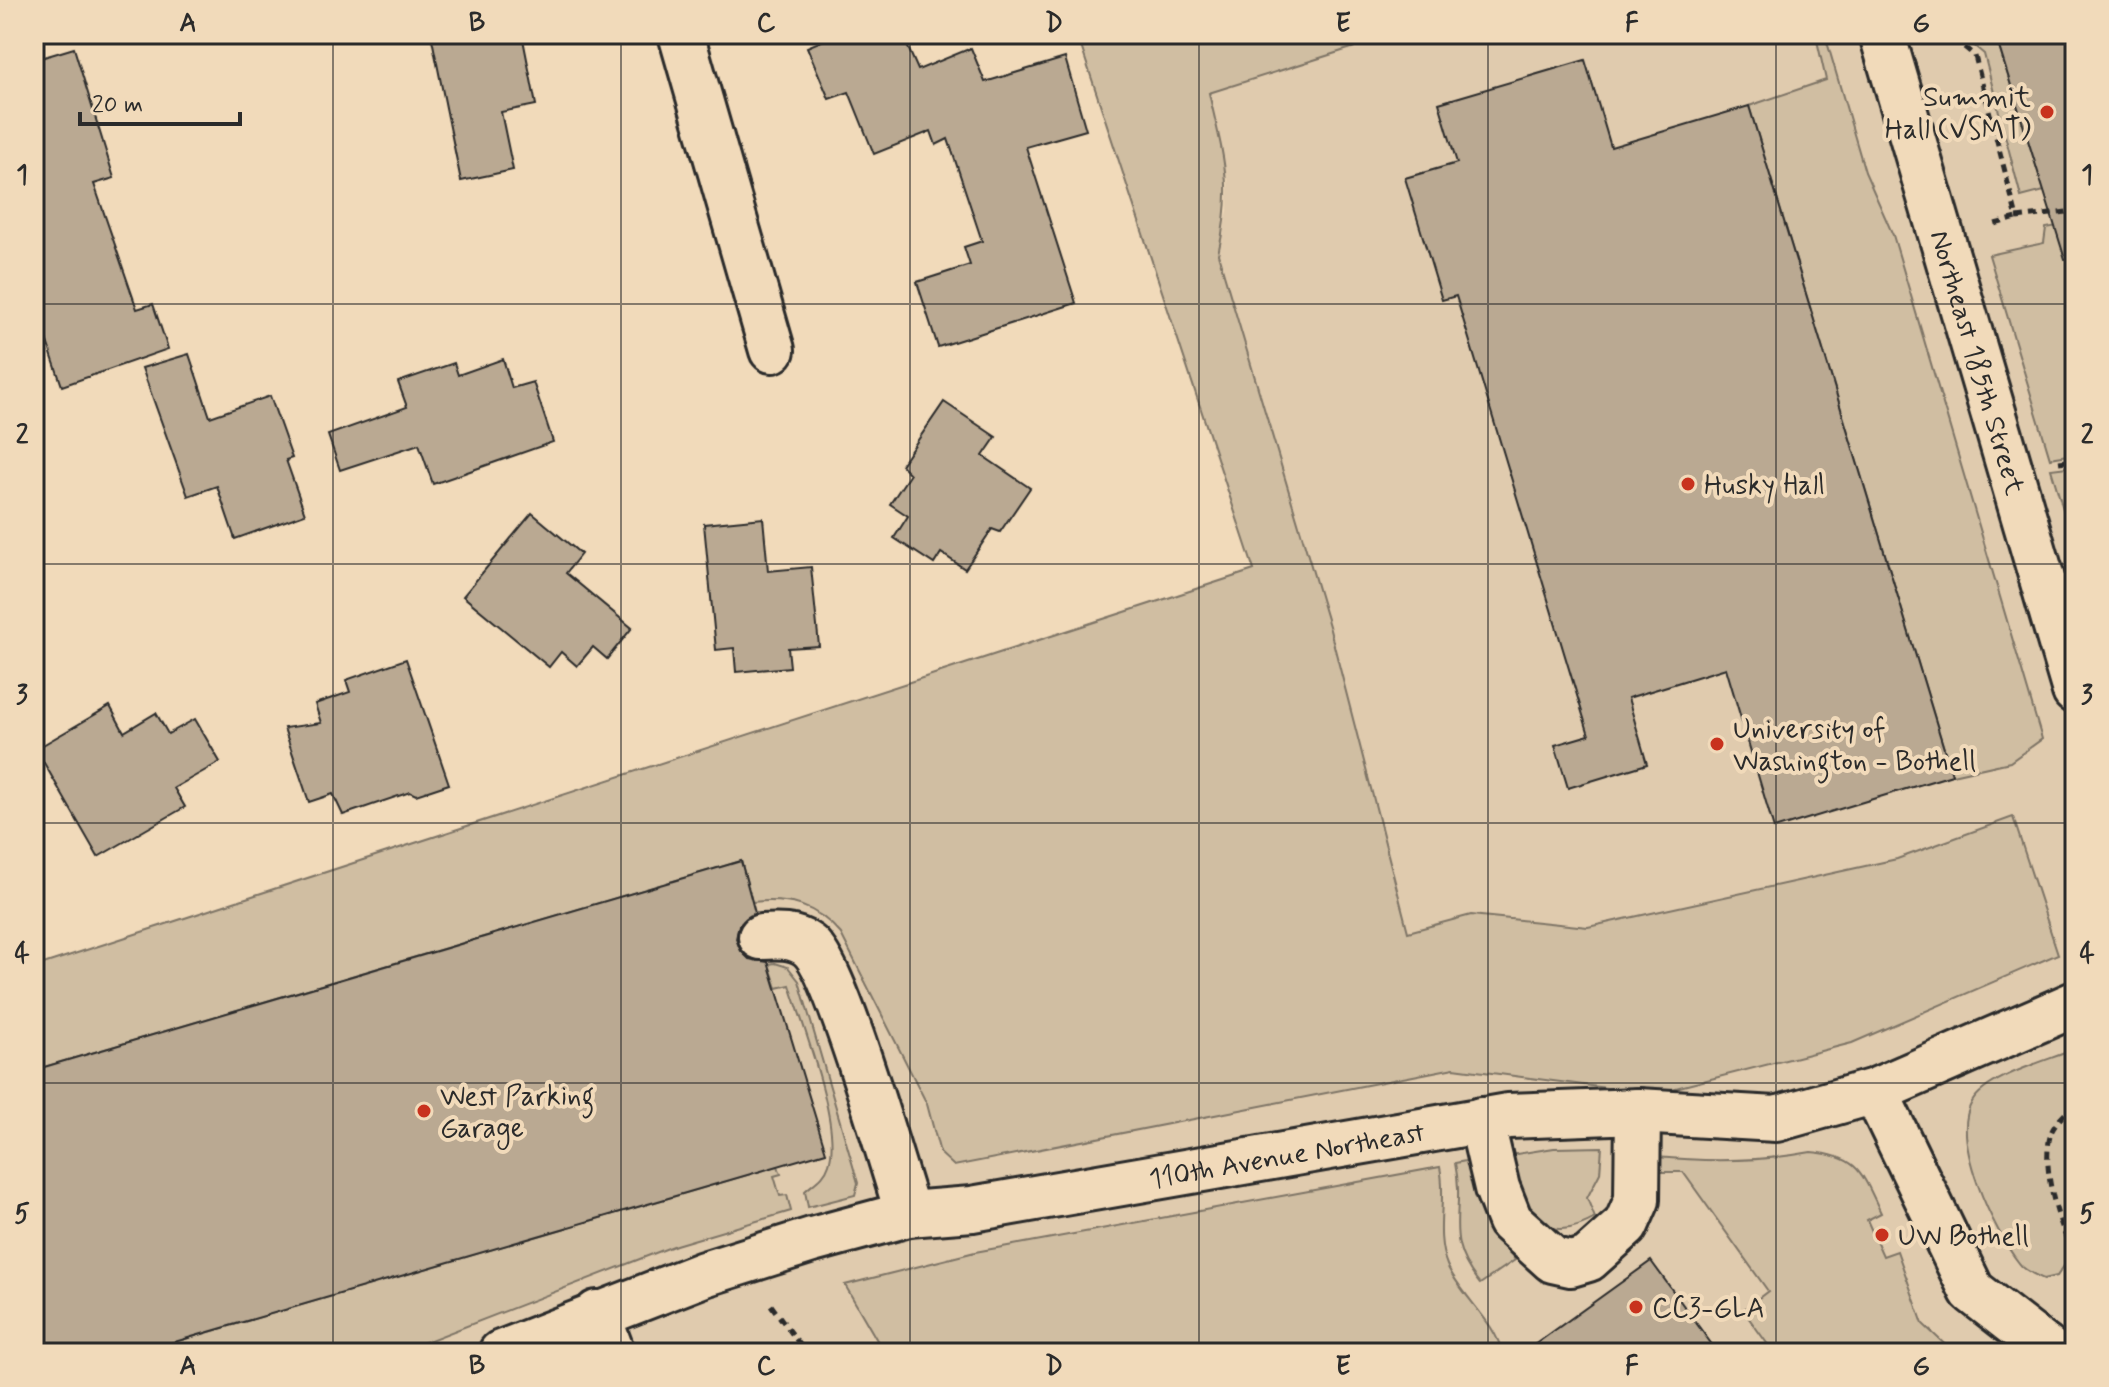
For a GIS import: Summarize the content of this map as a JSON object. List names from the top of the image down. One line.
{"streets":{"street":["Northeast 185th Street","110th Avenue Northeast"]},"places":["Summit Hall (VSMT)","Husky Hall","University of Washington - Bothell","West Parking Garage","UW Bothell","CC3-GLA"],"scale_bar":"20 m","grid":{"columns":["A","B","C","D","E","F","G"],"rows":["1","2","3","4","5"]}}
